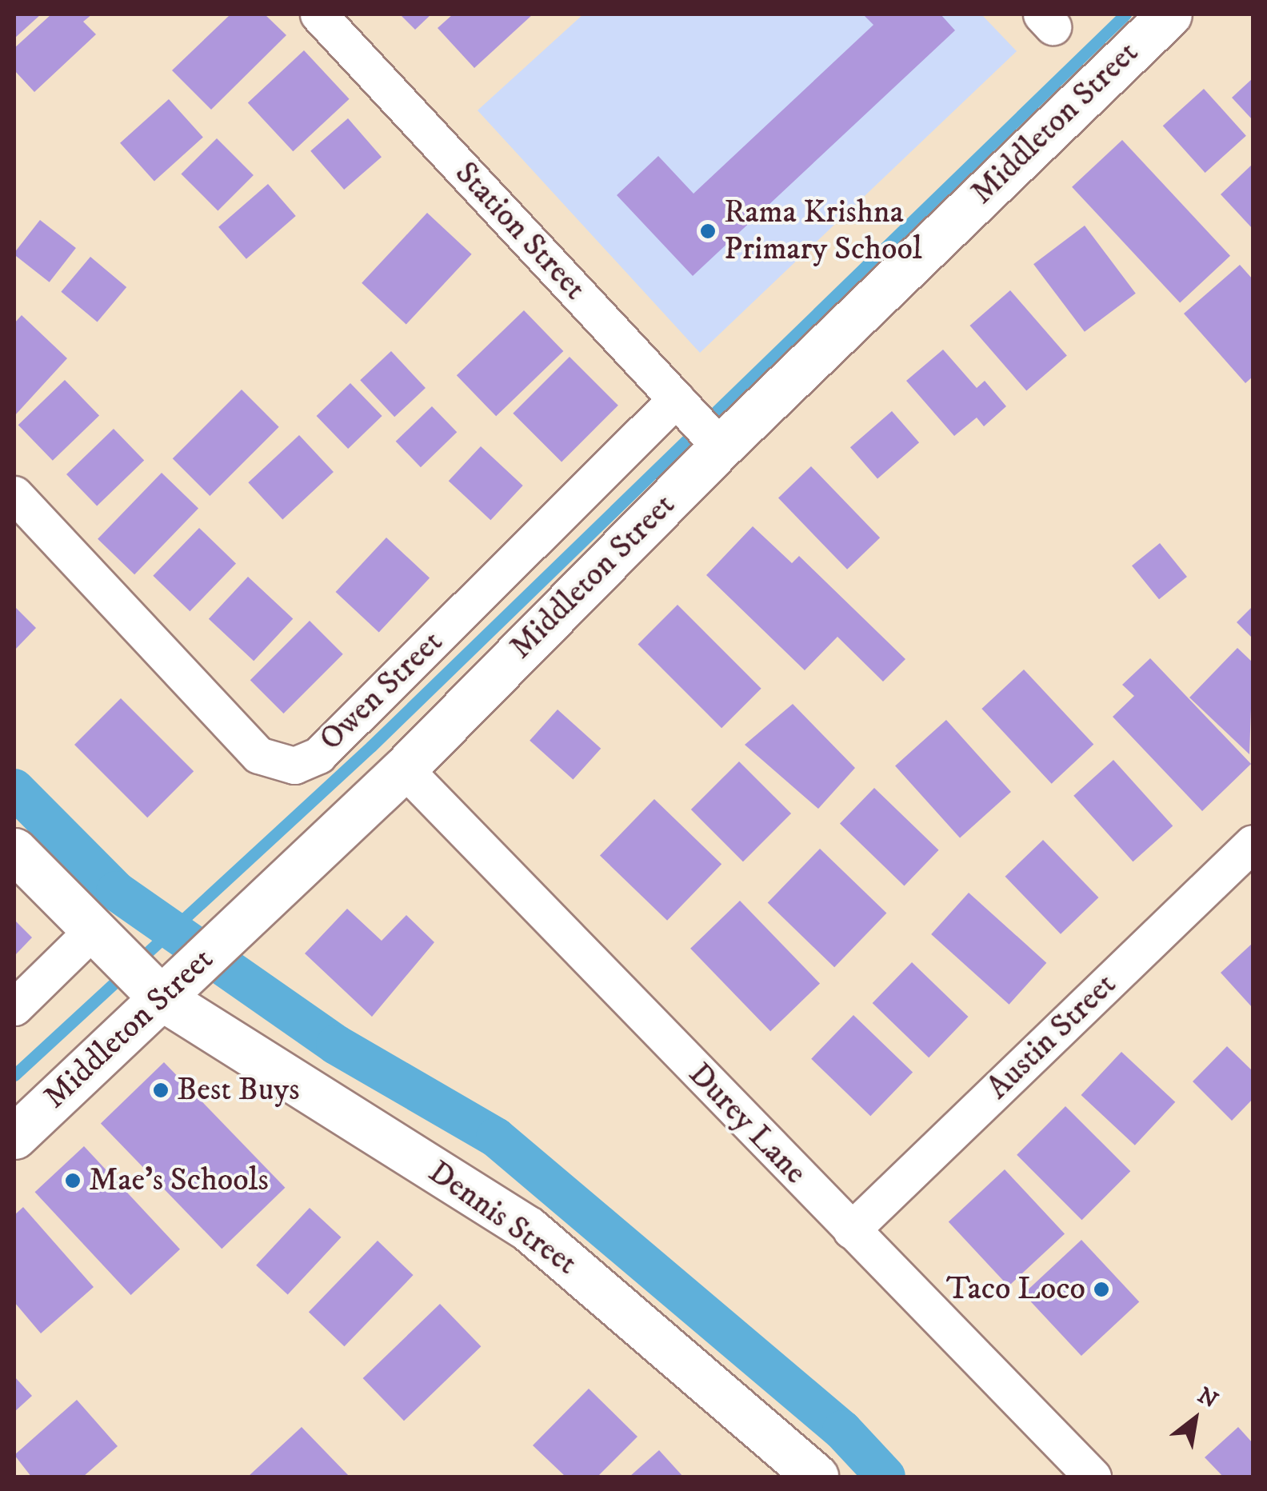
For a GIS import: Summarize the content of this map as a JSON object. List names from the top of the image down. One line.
{"streets":{"street":["Middleton Street","Station Street","Owen Street","Austin Street","Durey Lane","Dennis Street"]},"crossings":[["Middleton Street","Station Street"],["Middleton Street","Durey Lane"],["Middleton Street","Dennis Street"],["Station Street","Owen Street"],["Austin Street","Durey Lane"]],"places":["Rama Krishna Primary School","Best Buys","Mae's Schools","Taco Loco"],"north":"top right"}
